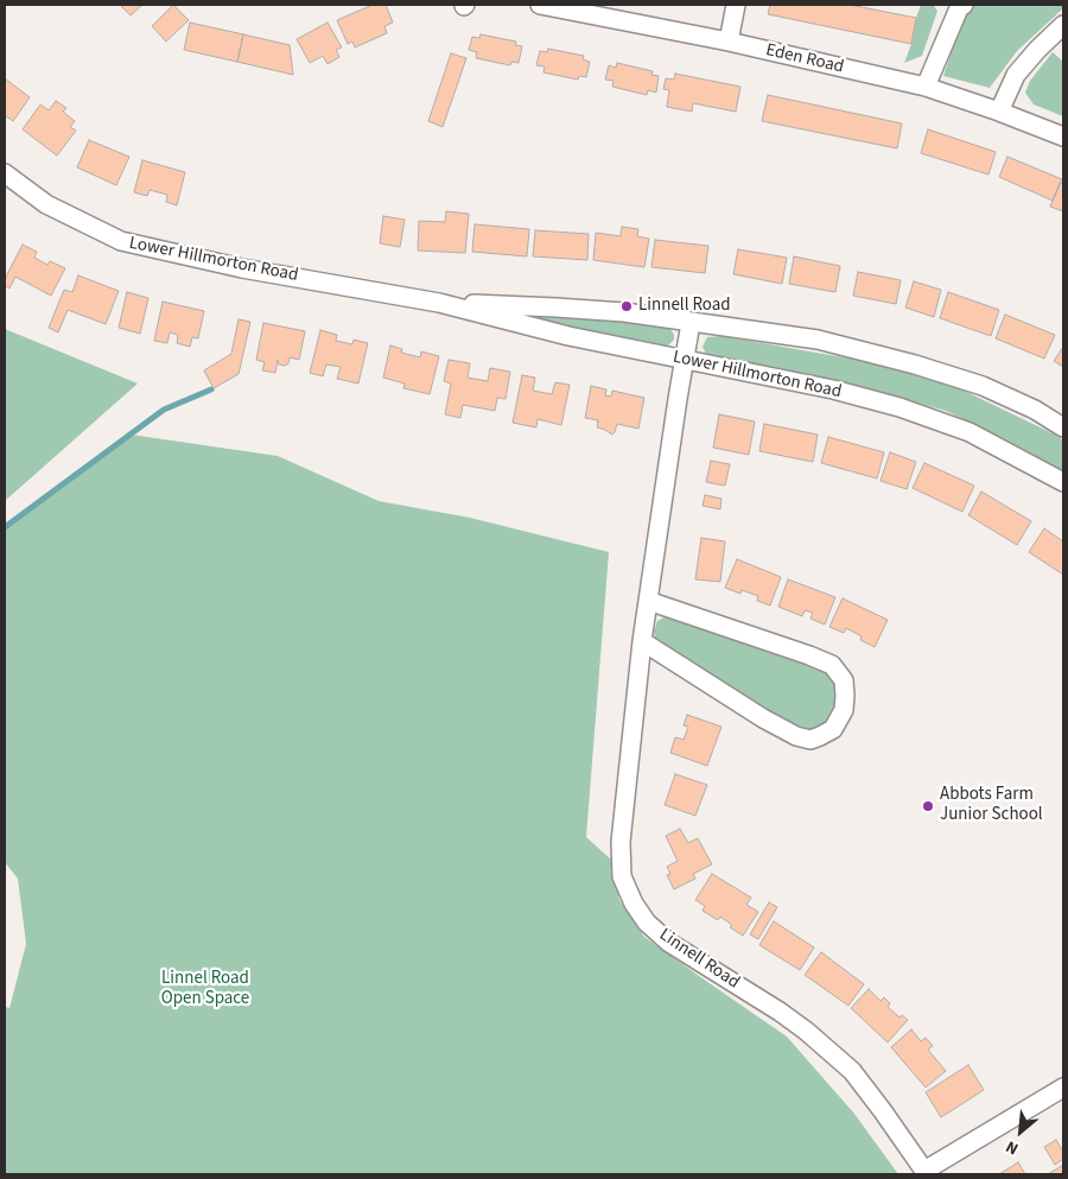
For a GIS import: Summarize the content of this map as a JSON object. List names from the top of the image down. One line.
{"streets":{"street":["Eden Road","Lower Hillmorton Road","Linnell Road"]},"crossings":[["Lower Hillmorton Road","Linnell Road"]],"parks":["Linnel Road Open Space"],"places":["Linnell Road","Abbots Farm Junior School"],"north":"bottom left"}
